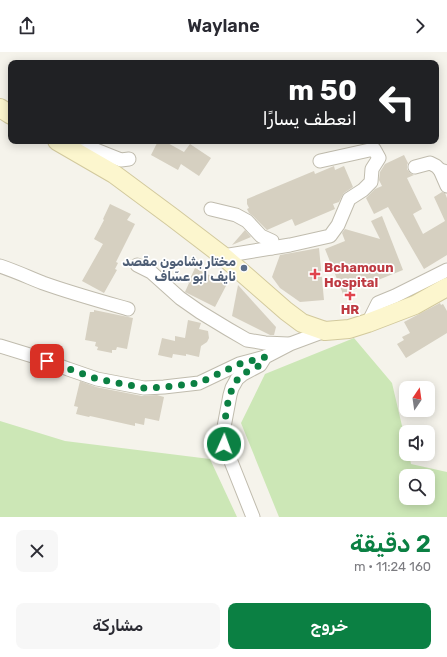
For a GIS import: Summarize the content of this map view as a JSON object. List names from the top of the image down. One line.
{"places":{"other":["مختار بشامون مقصد نايف ابو عسّاف"],"health":["Bchamoun Hospital","HR"]},"north":"top","page":{"header":"Waylane","turn":["50 m","انعطف يسارًا"],"heading":["2 دقيقة","160 m · 11:24"],"buttons":["خروج","مشاركة"]}}
